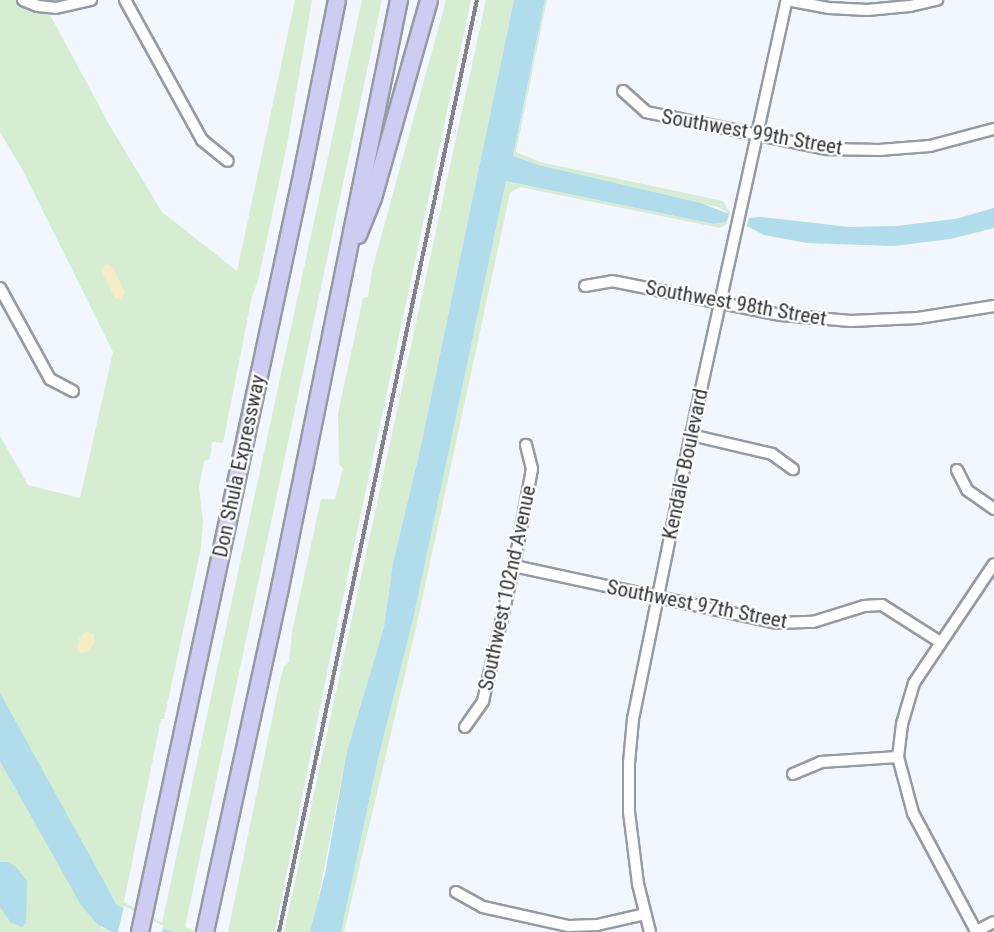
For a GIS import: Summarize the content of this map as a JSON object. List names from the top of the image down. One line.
{"streets":{"highway":["Don Shula Expressway"],"street":["Southwest 99th Street","Southwest 98th Street","Kendale Boulevard","Southwest 102nd Avenue","Southwest 97th Street"]},"crossings":[["Southwest 99th Street","Kendale Boulevard"],["Southwest 98th Street","Kendale Boulevard"],["Kendale Boulevard","Southwest 97th Street"],["Southwest 102nd Avenue","Southwest 97th Street"]]}
